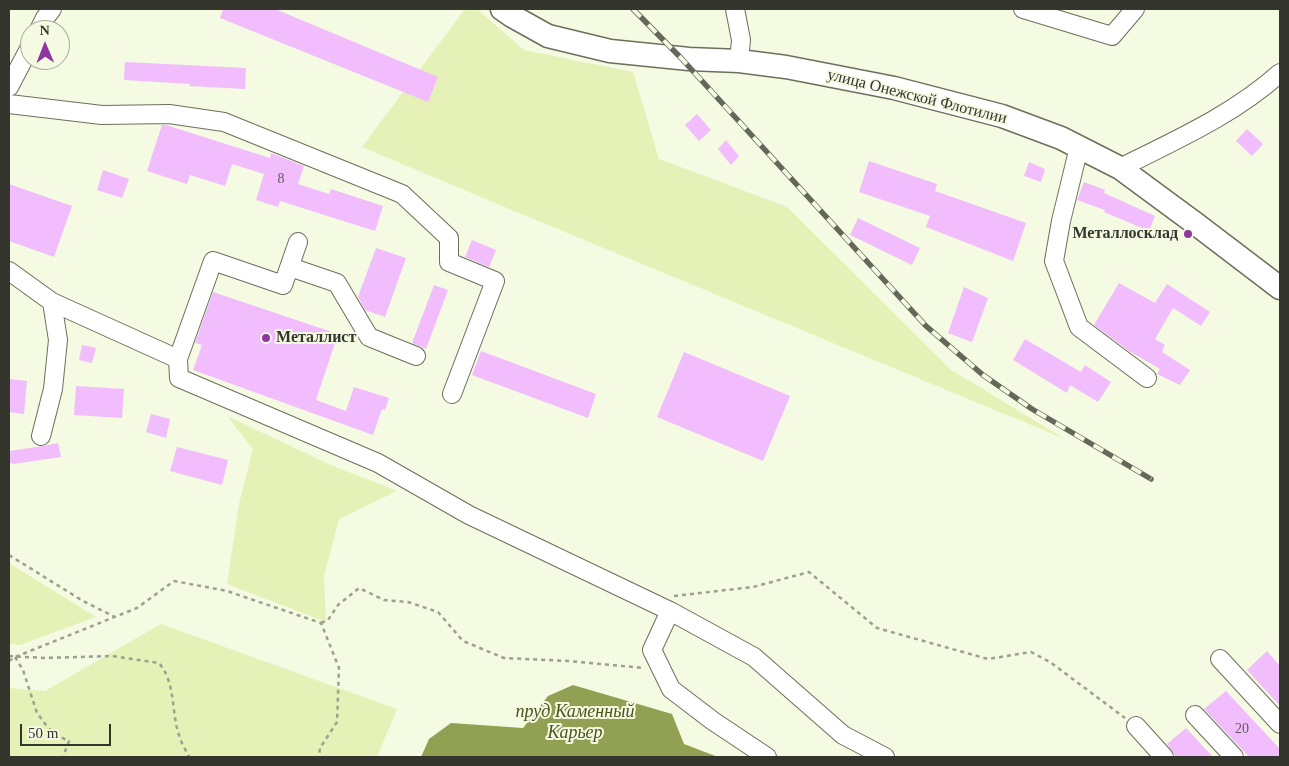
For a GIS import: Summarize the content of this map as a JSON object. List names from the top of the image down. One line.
{"water":["пруд Каменный Карьер"],"places":["Металлосклад","Металлист"],"house_numbers":["8","20"],"scale_bar":"50 m","north":"top"}
